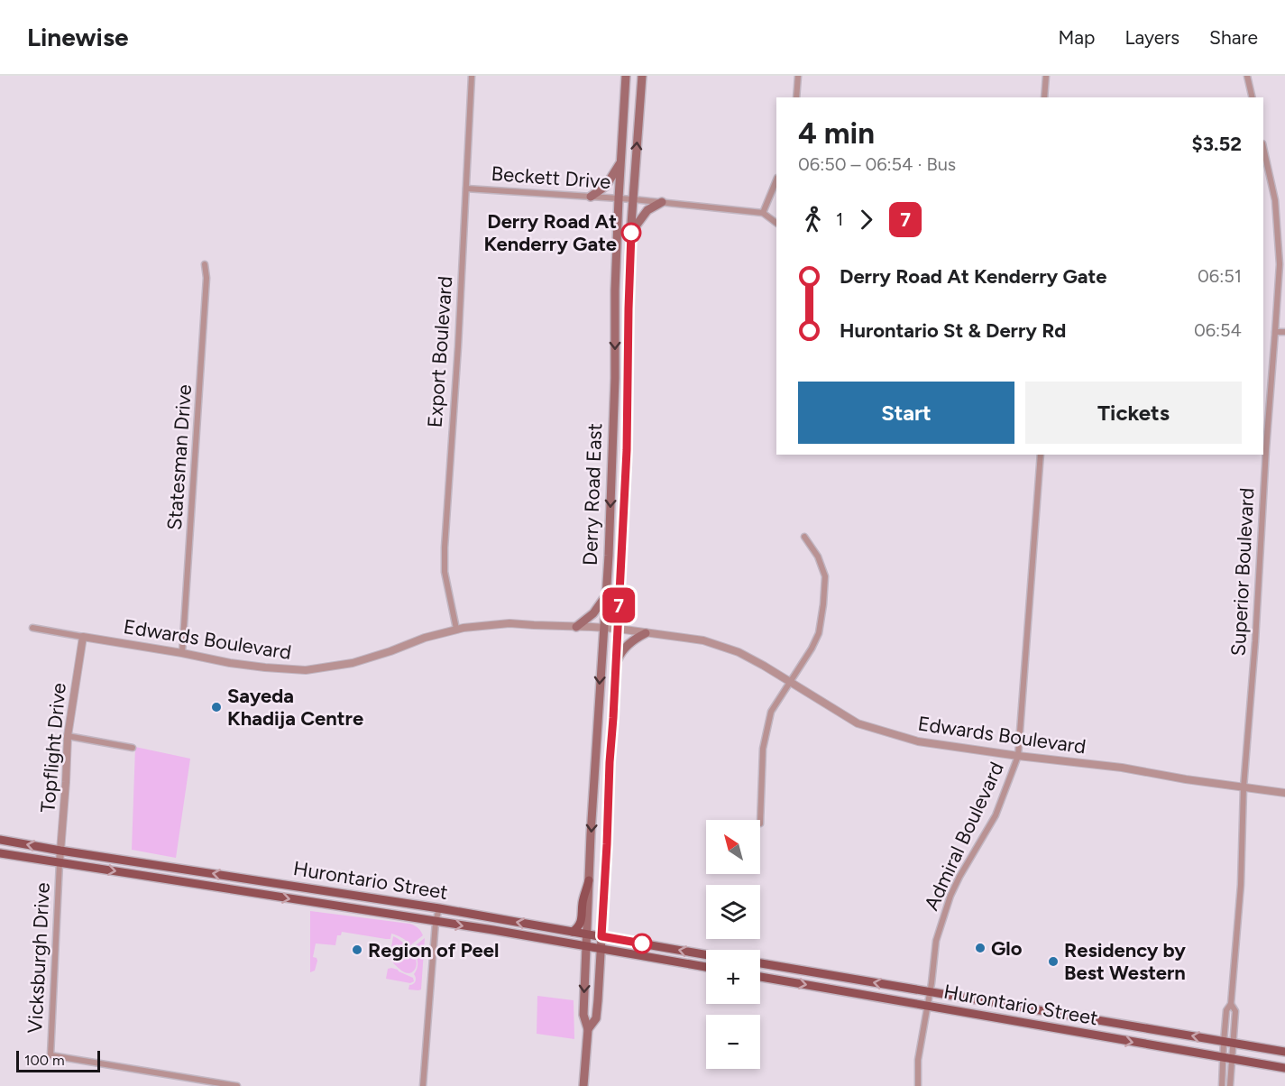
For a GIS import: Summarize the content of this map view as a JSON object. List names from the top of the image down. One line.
{"streets":{"main road":["Derry Road East","Hurontario Street"],"street":["Beckett Drive","Export Boulevard","Statesman Drive","Superior Boulevard","Edwards Boulevard","Topflight Drive","Admiral Boulevard","Vicksburgh Drive"]},"crossings":[["Beckett Drive","Export Boulevard"],["Beckett Drive","Derry Road East"],["Export Boulevard","Edwards Boulevard"],["Statesman Drive","Edwards Boulevard"],["Derry Road East","Edwards Boulevard"],["Derry Road East","Hurontario Street"],["Superior Boulevard","Edwards Boulevard"],["Superior Boulevard","Hurontario Street"],["Edwards Boulevard","Topflight Drive"],["Edwards Boulevard","Admiral Boulevard"],["Topflight Drive","Hurontario Street"],["Topflight Drive","Vicksburgh Drive"],["Admiral Boulevard","Hurontario Street"],["Hurontario Street","Vicksburgh Drive"]],"places":["Derry Road At Kenderry Gate","Sayeda Khadija Centre","Glo","Region of Peel","Residency by Best Western"],"lines":["bus line 7"],"scale_bar":"100 m","north":"top left","page":{"header":"Linewise","nav":["Map","Layers","Share"],"on_map":"7","heading":["4 min","06:50 – 06:54 · Bus","$3.52"],"legs":["1","7"],"list":[{"name":"Derry Road At Kenderry Gate","value":"06:51"},{"name":"Hurontario St & Derry Rd","value":"06:54"}],"buttons":["Start","Tickets"],"map_buttons":["+","−"],"scale":"100 m"}}
